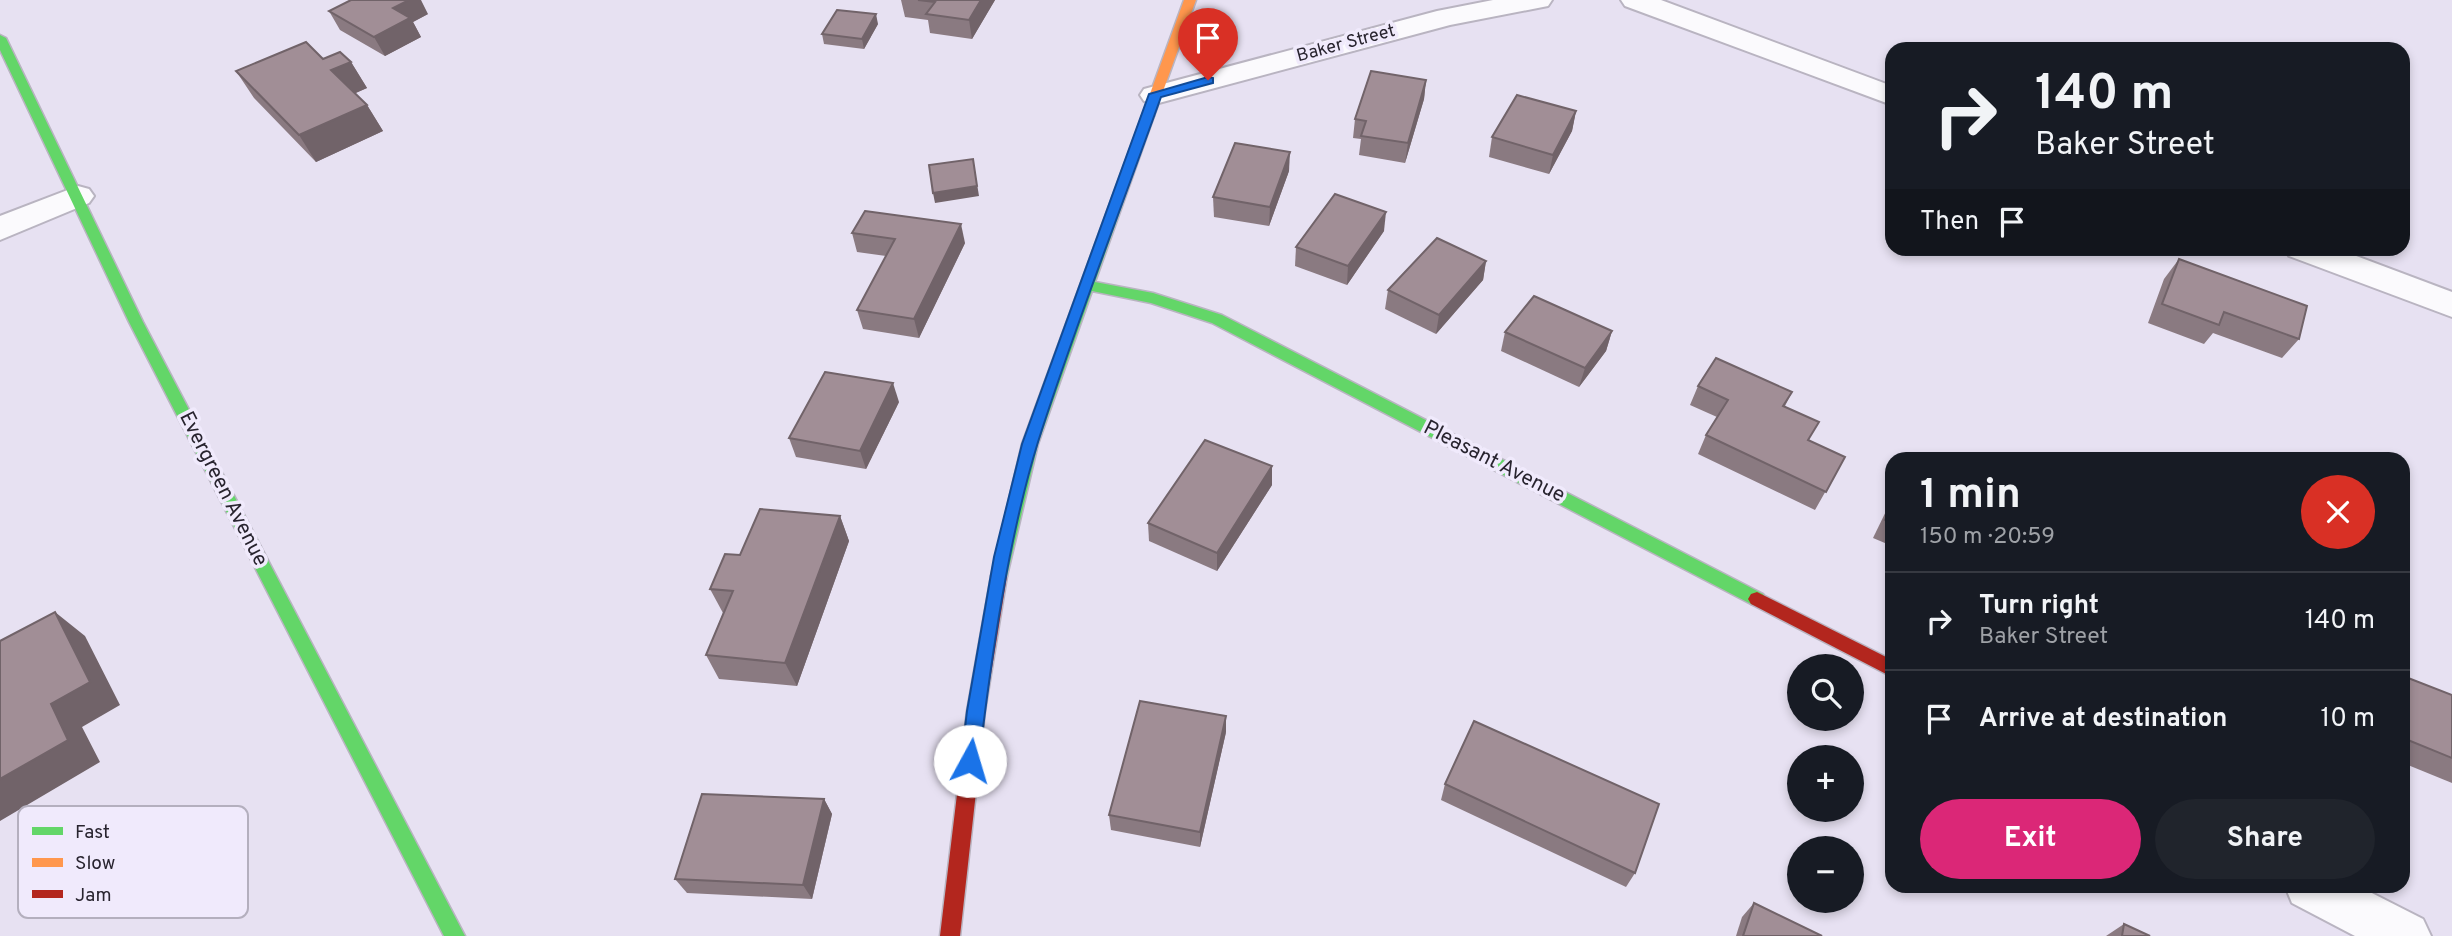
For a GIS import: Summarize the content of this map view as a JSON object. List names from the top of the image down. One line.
{"streets":{"street":["Baker Street","Pleasant Avenue","Evergreen Avenue"]},"legend":["Fast","Slow","Jam"],"page":{"turn":["140 m","Baker Street"],"then":"Then","heading":["1 min","150 m · 20:59"],"list":[{"name":"Turn right","note":"Baker Street","value":"140 m"},{"name":"Arrive at destination","value":"10 m"}],"map_buttons":["+","−"],"buttons":["Exit","Share"]}}
